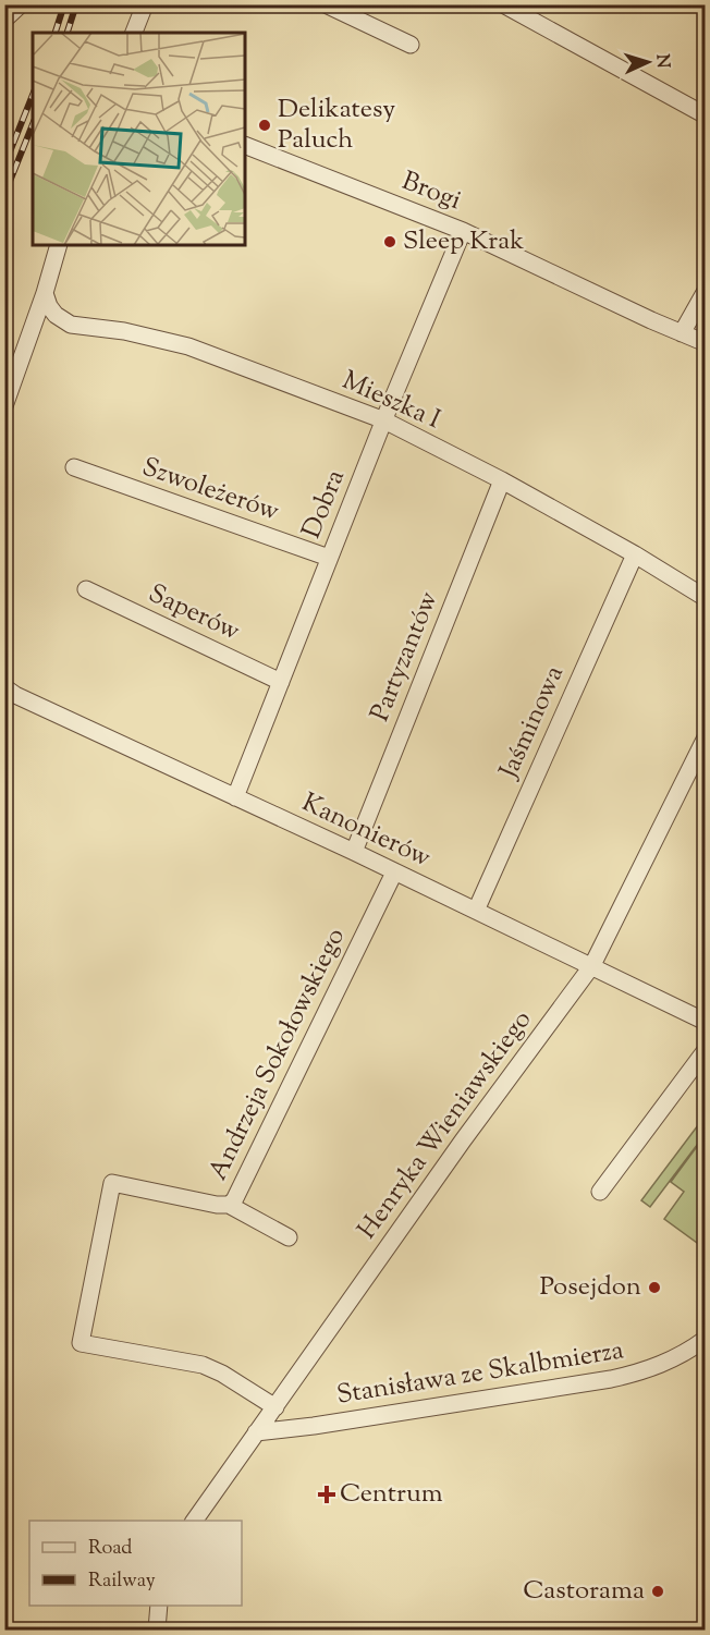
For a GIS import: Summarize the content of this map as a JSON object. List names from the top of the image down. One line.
{"streets":{"street":["Brogi","Mieszka I","Szwoleżerów","Dobra","Saperów","Partyzantów","Jaśminowa","Kanonierów","Andrzeja Sokołowskiego","Henryka Wieniawskiego","Stanisława ze Skalbmierza"]},"crossings":[["Brogi","Dobra"],["Mieszka I","Dobra"],["Mieszka I","Partyzantów"],["Mieszka I","Jaśminowa"],["Szwoleżerów","Dobra"],["Dobra","Saperów"],["Dobra","Kanonierów"],["Partyzantów","Kanonierów"],["Jaśminowa","Kanonierów"],["Kanonierów","Andrzeja Sokołowskiego"],["Kanonierów","Henryka Wieniawskiego"],["Andrzeja Sokołowskiego","Henryka Wieniawskiego"],["Henryka Wieniawskiego","Stanisława ze Skalbmierza"]],"places":{"other":["Delikatesy Paluch","Sleep Krak","Posejdon","Castorama"],"health":["Centrum"]},"legend":["Road","Railway"],"north":"right"}
